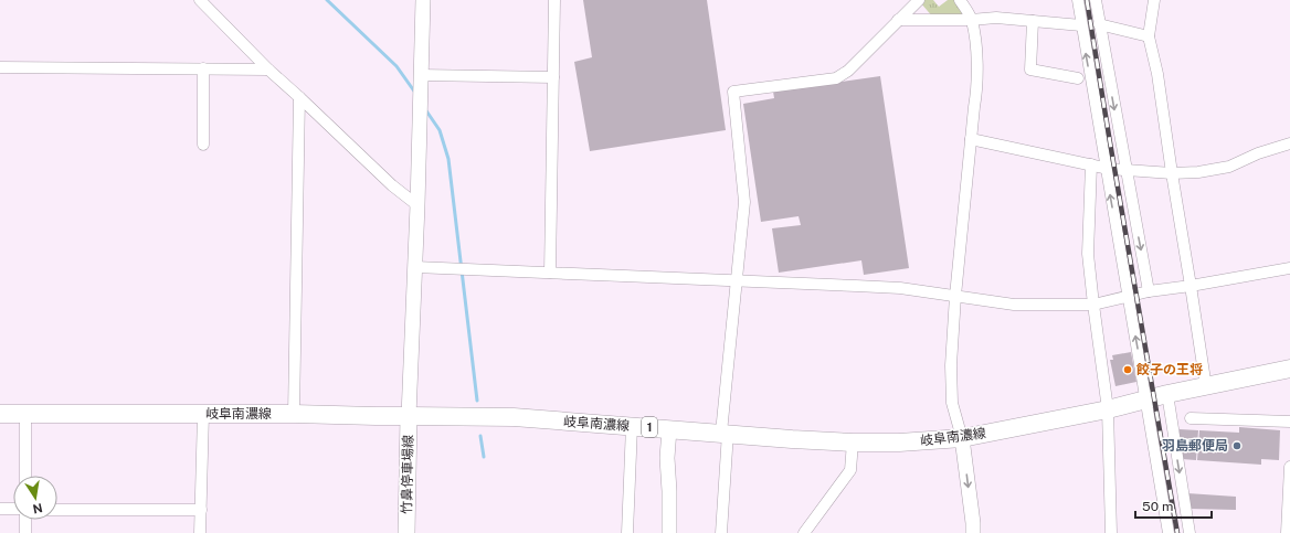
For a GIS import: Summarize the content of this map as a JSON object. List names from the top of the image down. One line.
{"streets":{"main road":["岐阜南濃線","1","竹鼻停車場線"]},"crossings":[["岐阜南濃線","竹鼻停車場線"]],"places":["餃子の王将","羽島郵便局"],"scale_bar":"50 m","north":"bottom"}
